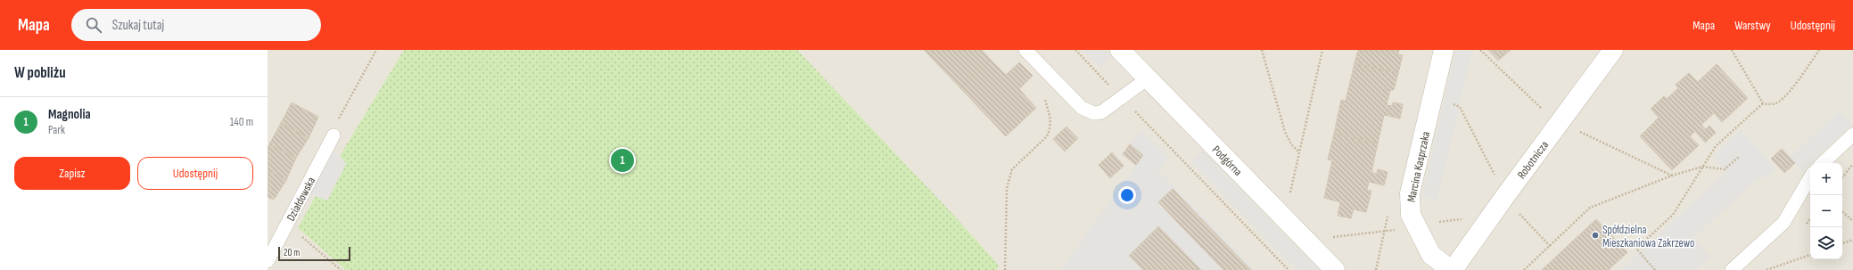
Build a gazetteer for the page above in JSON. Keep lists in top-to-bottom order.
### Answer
{
  "streets": {
    "street": ["Podgórna", "Robotnicza", "Marcina Kasprzaka"],
    "lane": ["Działdowska"]
  },
  "crossings": [
    ["Robotnicza", "Marcina Kasprzaka"]
  ],
  "places": ["Spółdzielna Mieszkaniowa Zakrzewo"],
  "scale_bar": "20 m",
  "page": {
    "header": "Mapa",
    "search": "Szukaj tutaj",
    "nav": ["Mapa", "Warstwy", "Udostępnij"],
    "heading": "W pobliżu",
    "list": [
      {
        "mark": "1",
        "name": "Magnolia",
        "note": "Park",
        "value": "140 m"
      }
    ],
    "buttons": ["Zapisz", "Udostępnij"],
    "pins": "1",
    "map_buttons": ["+", "−"],
    "scale": "20 m"
  }
}
